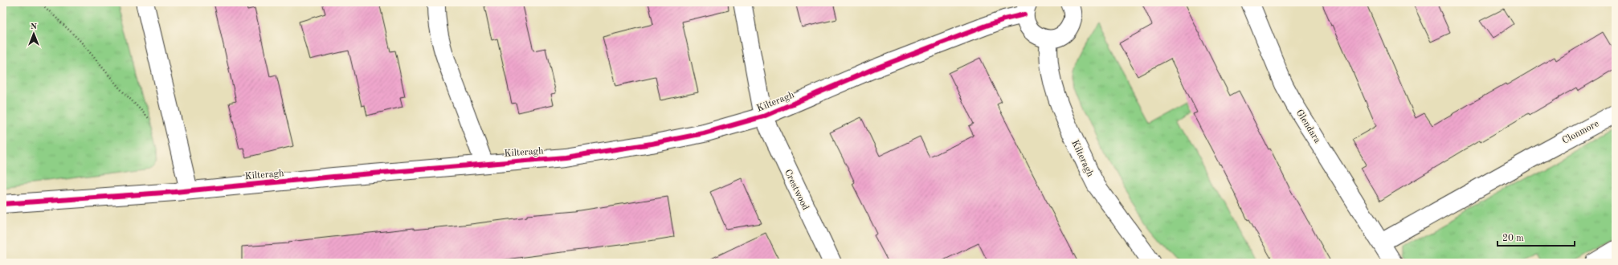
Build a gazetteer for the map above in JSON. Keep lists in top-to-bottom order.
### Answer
{
  "streets": {
    "street": [
      "Kilteragh",
      "Glendara",
      "Clonmore",
      "Crestwood"
    ]
  },
  "crossings": [
    ["Kilteragh", "Crestwood"],
    ["Glendara", "Clonmore"]
  ],
  "scale_bar": "20 m",
  "north": "top"
}
